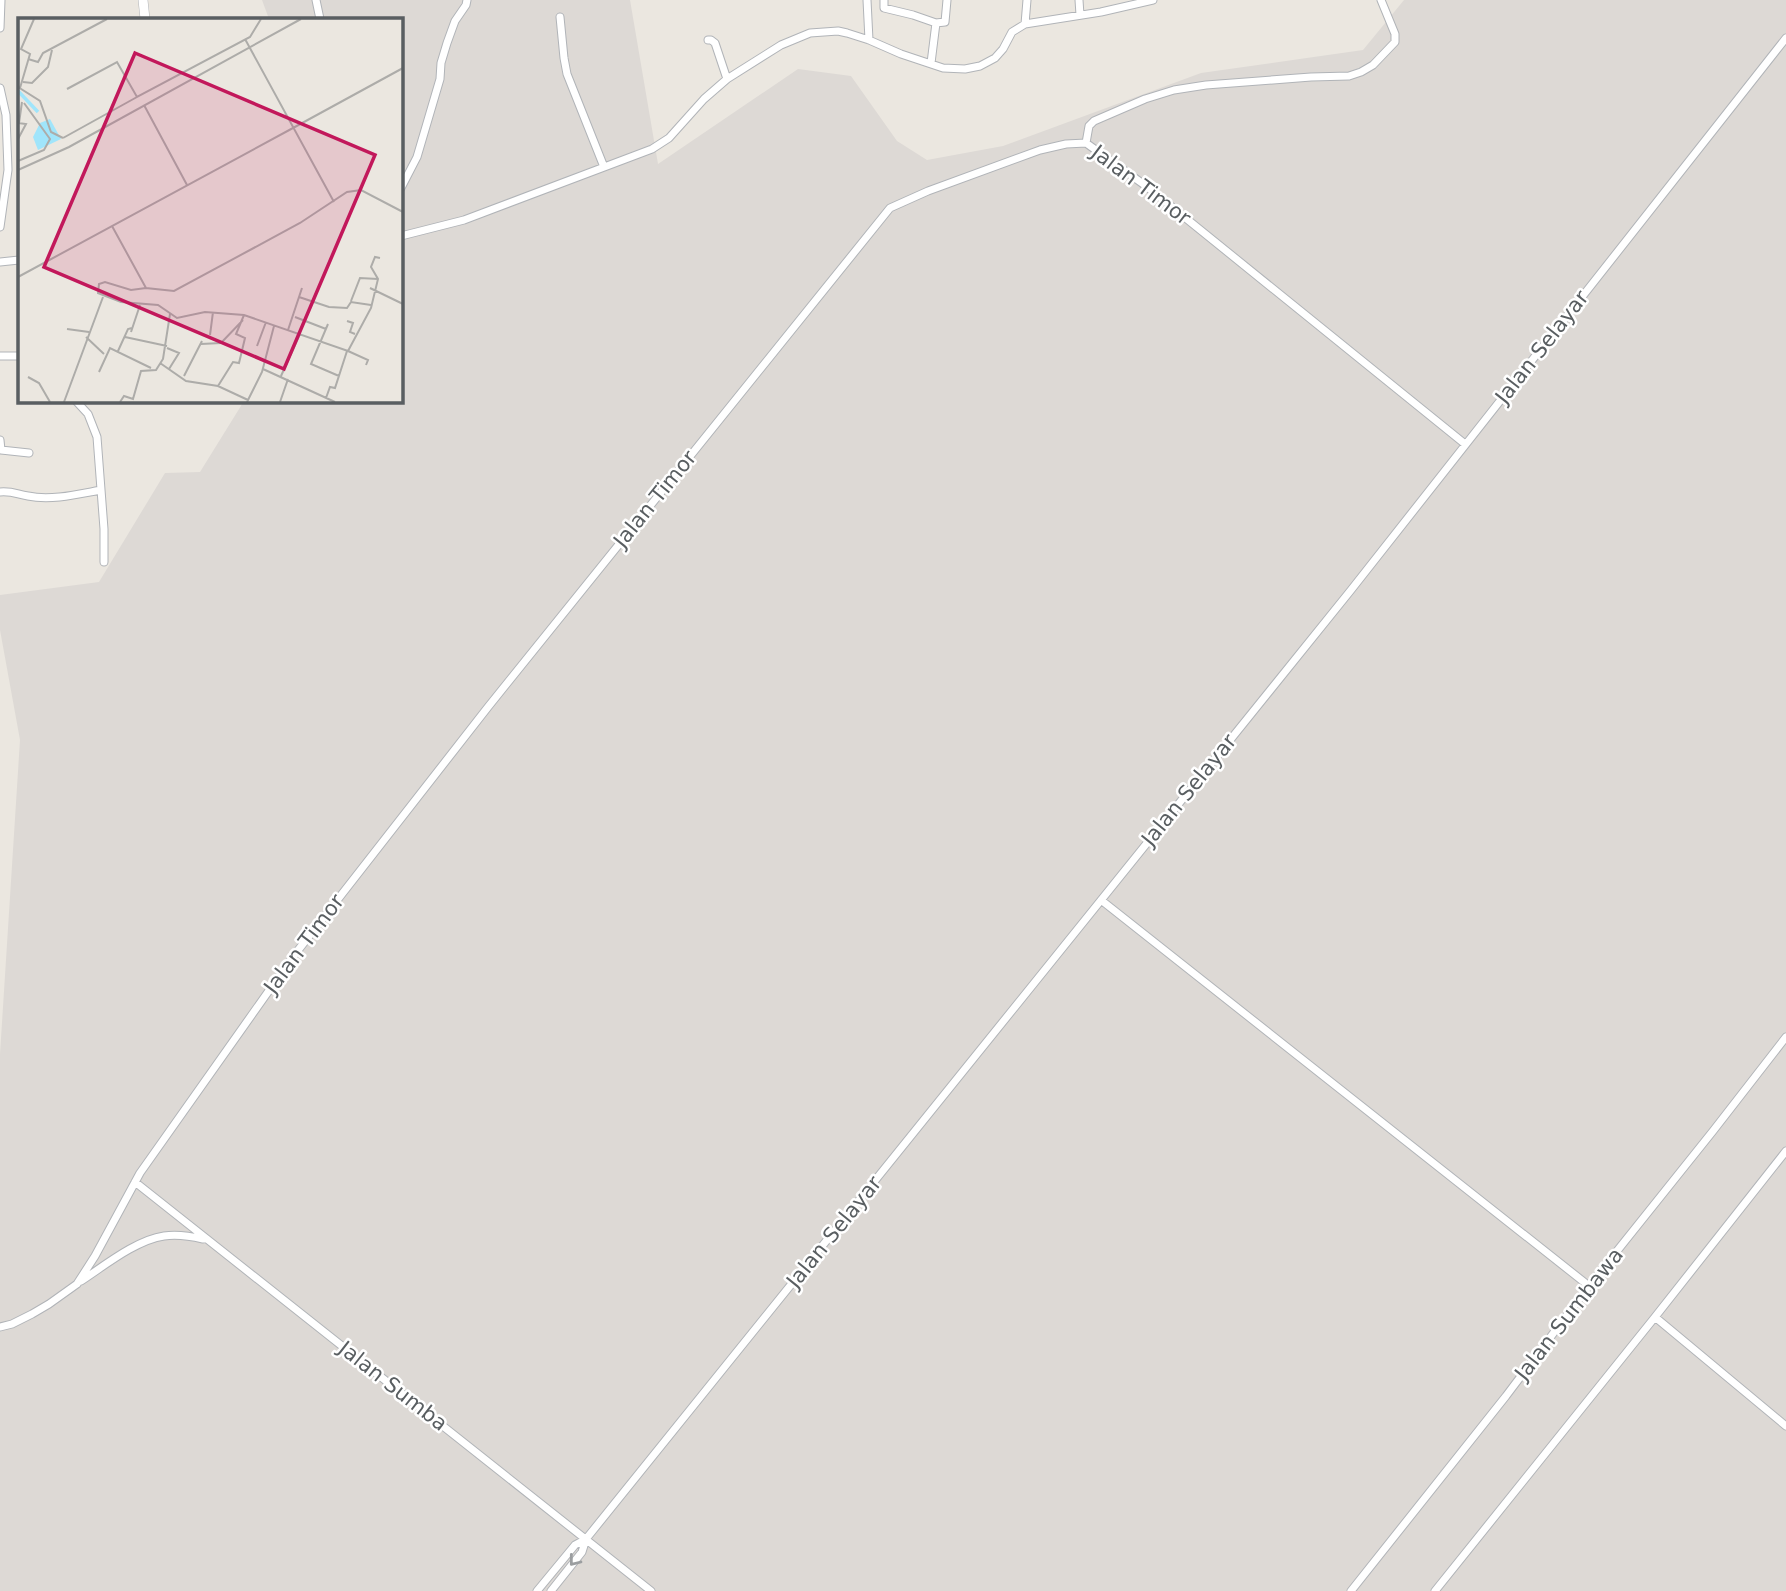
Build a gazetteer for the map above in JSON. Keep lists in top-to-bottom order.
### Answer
{
  "streets": {
    "street": [
      "Jalan Timor",
      "Jalan Selayar",
      "Jalan Sumbawa",
      "Jalan Sumba"
    ]
  },
  "crossings": [
    ["Jalan Timor", "Jalan Selayar"],
    ["Jalan Timor", "Jalan Sumba"],
    ["Jalan Selayar", "Jalan Sumba"]
  ]
}
